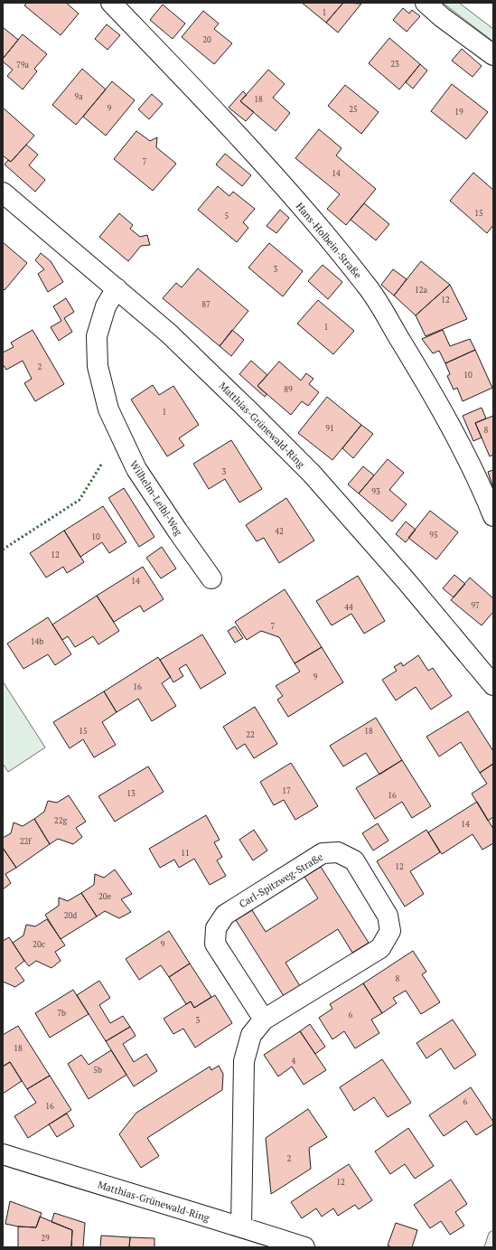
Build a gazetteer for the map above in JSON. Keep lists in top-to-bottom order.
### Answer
{
  "streets": {
    "street": [
      "Hans-Holbein-Straße",
      "Matthias-Grünewald-Ring",
      "Wilhelm-Leibl-Weg",
      "Carl-Spitzweg-Straße"
    ]
  },
  "crossings": [
    ["Matthias-Grünewald-Ring", "Wilhelm-Leibl-Weg"],
    ["Matthias-Grünewald-Ring", "Carl-Spitzweg-Straße"]
  ],
  "house_numbers": [
    "1",
    "20",
    "23",
    "79a",
    "9a",
    "18",
    "9",
    "25",
    "19",
    "7",
    "14",
    "15",
    "5",
    "3",
    "12a",
    "12",
    "87",
    "1",
    "2",
    "10",
    "89",
    "1",
    "91",
    "8",
    "3",
    "93",
    "42",
    "95",
    "10",
    "12",
    "14",
    "97",
    "44",
    "7",
    "14b",
    "9",
    "16",
    "15",
    "18",
    "22",
    "17",
    "13",
    "16",
    "22g",
    "14",
    "22f",
    "11",
    "12",
    "20e",
    "20d",
    "20c",
    "9",
    "8",
    "7b",
    "6",
    "3",
    "18",
    "4",
    "5b",
    "6",
    "16",
    "2",
    "12",
    "29"
  ]
}
